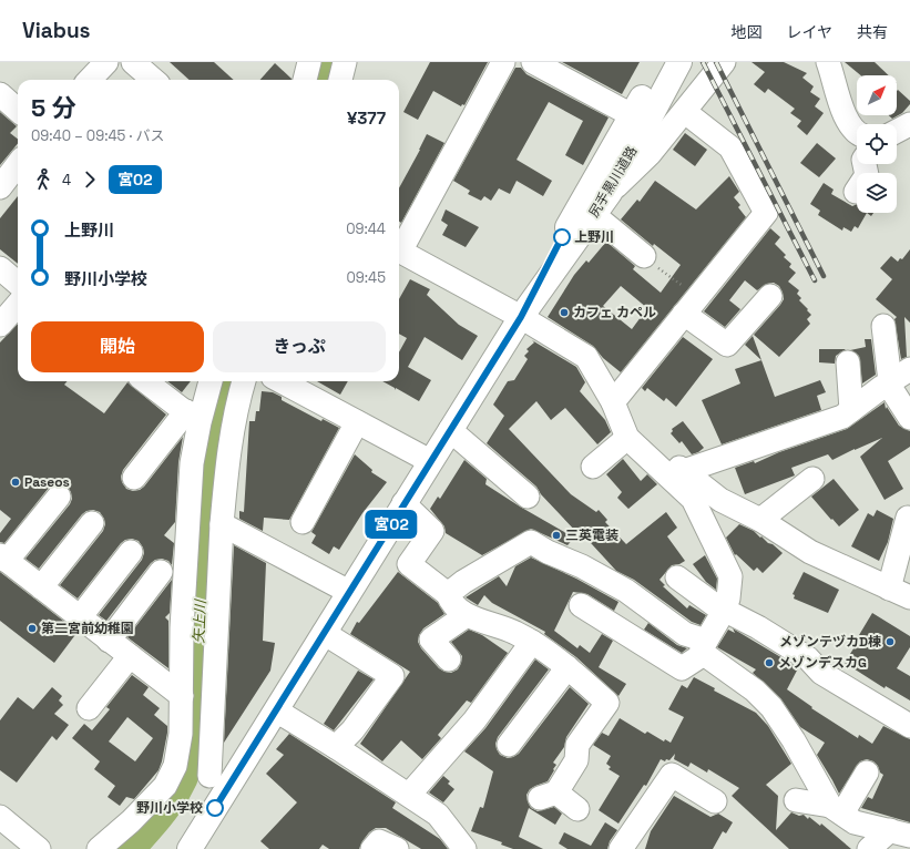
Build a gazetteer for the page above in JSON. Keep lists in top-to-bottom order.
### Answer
{
  "streets": {
    "main road": ["尻手黒川道路"]
  },
  "water": ["矢上川"],
  "places": [
    "上野川",
    "カフェ カペル",
    "Paseos",
    "三英電装",
    "第二宮前幼稚園",
    "メゾンテヅカD棟",
    "メゾンデスカG",
    "野川小学校"
  ],
  "lines": ["bus line 宮02"],
  "north": "top right",
  "page": {
    "header": "Viabus",
    "nav": ["地図", "レイヤ", "共有"],
    "on_map": "宮02",
    "heading": ["5 分", "09:40 – 09:45 · バス", "¥377"],
    "legs": ["4", "宮02"],
    "list": [
      {
        "name": "上野川",
        "value": "09:44"
      },
      {
        "name": "野川小学校",
        "value": "09:45"
      }
    ],
    "buttons": ["開始", "きっぷ"]
  }
}
